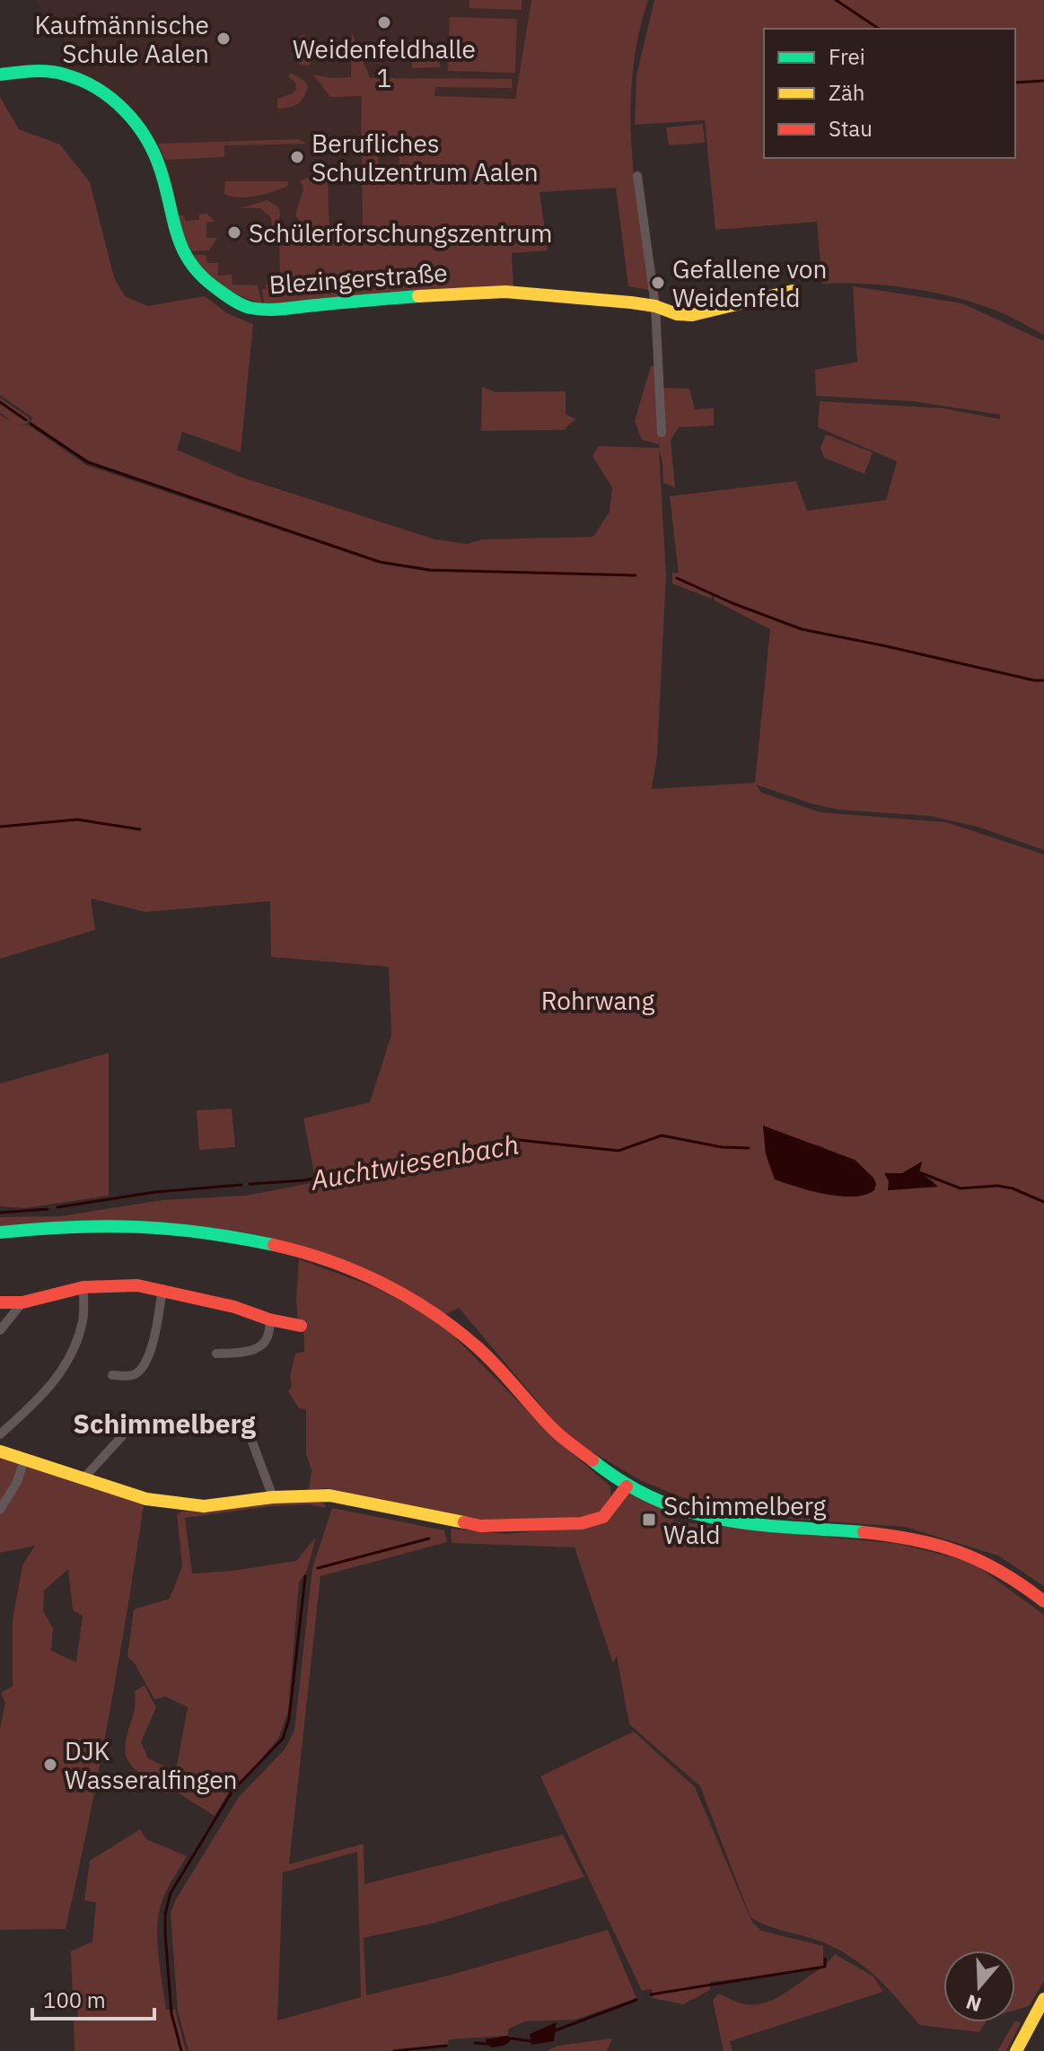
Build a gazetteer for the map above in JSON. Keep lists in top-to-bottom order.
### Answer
{
  "streets": {
    "street": ["Blezingerstraße"]
  },
  "districts": ["Schimmelberg"],
  "water": ["Auchtwiesenbach"],
  "parks": ["Rohrwang"],
  "places": {
    "other": [
      "Weidenfeldhalle 1",
      "Kaufmännische Schule Aalen",
      "Berufliches Schulzentrum Aalen",
      "Schülerforschungszentrum",
      "Gefallene von Weidenfeld",
      "DJK Wasseralfingen"
    ],
    "transit": ["Schimmelberg Wald"]
  },
  "legend": ["Frei", "Zäh", "Stau"],
  "scale_bar": "100 m",
  "north": "bottom"
}
